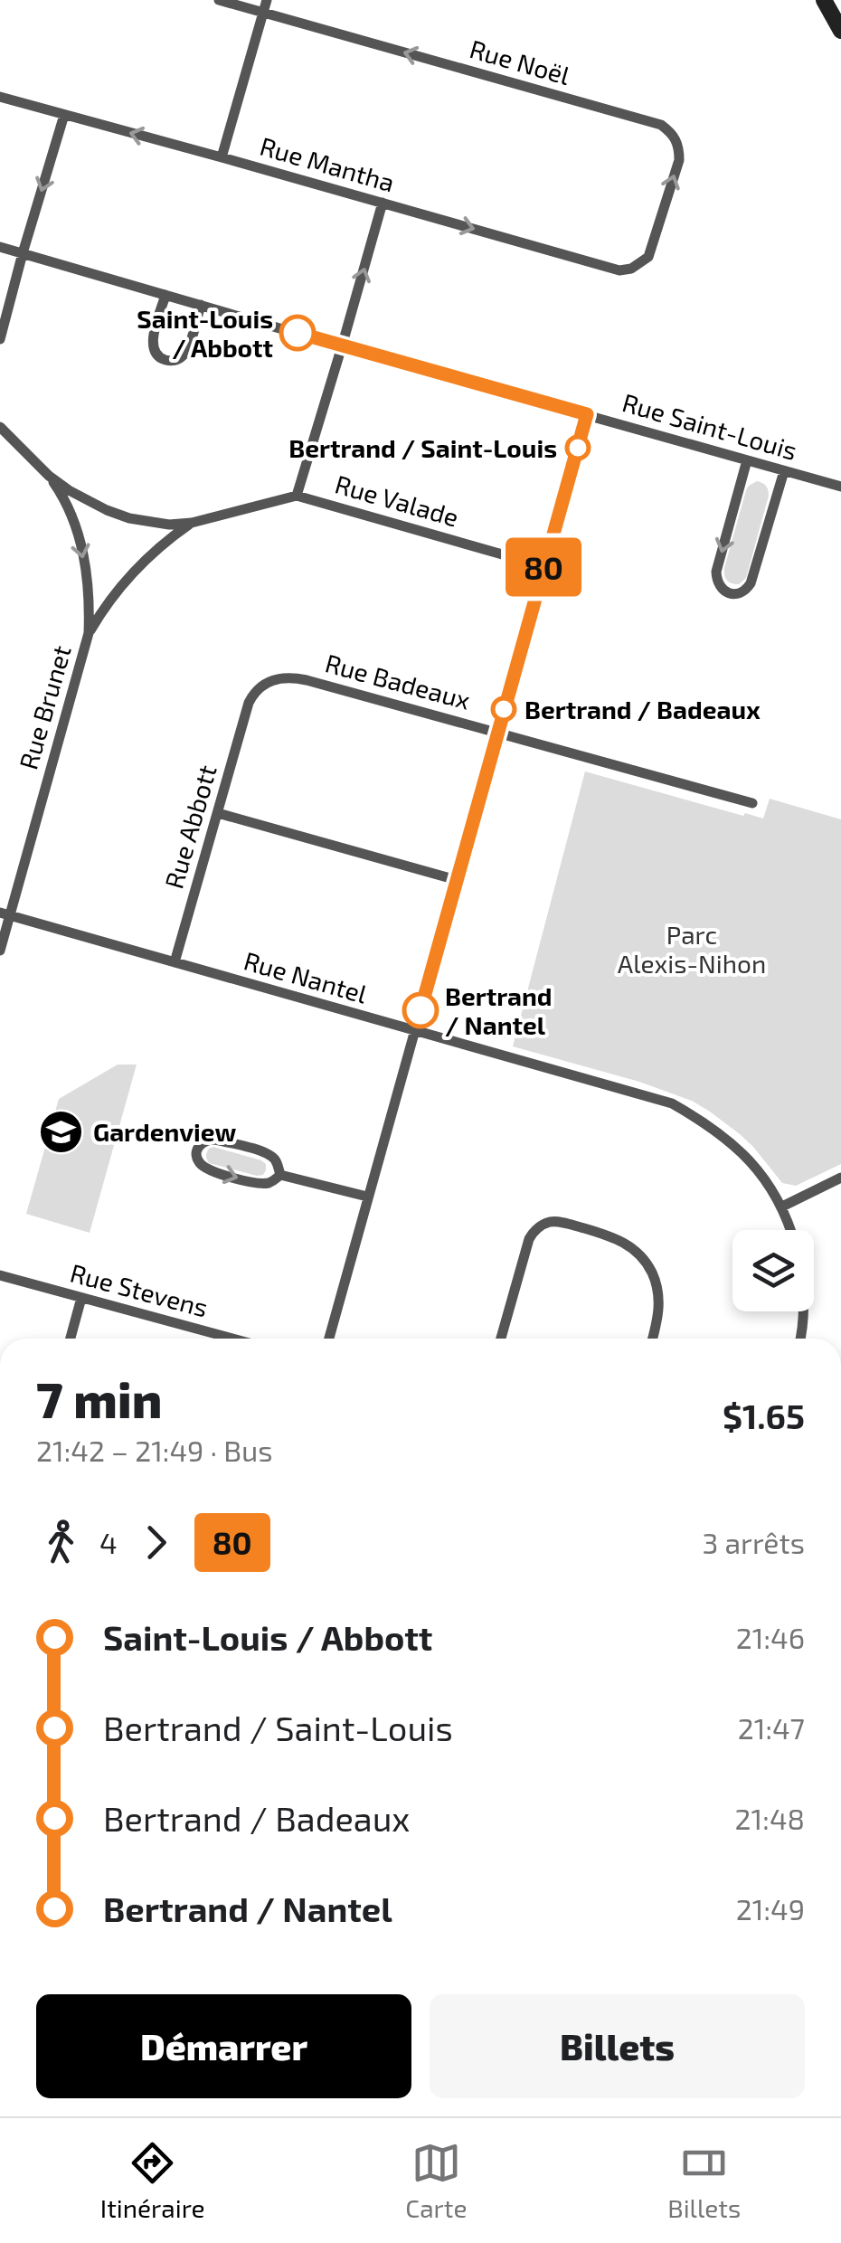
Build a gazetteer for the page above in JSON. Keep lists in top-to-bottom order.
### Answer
{
  "streets": {
    "street": [
      "Rue Noël",
      "Rue Mantha",
      "Rue Saint-Louis",
      "Rue Valade",
      "Rue Badeaux",
      "Rue Brunet",
      "Rue Abbott",
      "Rue Nantel",
      "Rue Stevens"
    ]
  },
  "crossings": [
    ["Rue Noël", "Rue Mantha"],
    ["Rue Valade", "Rue Brunet"],
    ["Rue Badeaux", "Rue Abbott"],
    ["Rue Brunet", "Rue Nantel"],
    ["Rue Abbott", "Rue Nantel"]
  ],
  "parks": ["Parc Alexis-Nihon"],
  "places": {
    "other": [
      "Saint-Louis / Abbott",
      "Bertrand / Saint-Louis",
      "Bertrand / Badeaux",
      "Bertrand / Nantel"
    ],
    "school or university": ["Gardenview"]
  },
  "lines": ["bus line 80"],
  "page": {
    "on_map": "80",
    "heading": ["7 min", "21:42 – 21:49 · Bus", "$1.65"],
    "legs": ["4", "80", "3 arrêts"],
    "list": [
      {
        "name": "Saint-Louis / Abbott",
        "value": "21:46"
      },
      {
        "name": "Bertrand / Saint-Louis",
        "value": "21:47"
      },
      {
        "name": "Bertrand / Badeaux",
        "value": "21:48"
      },
      {
        "name": "Bertrand / Nantel",
        "value": "21:49"
      }
    ],
    "buttons": ["Démarrer", "Billets"],
    "tabs": ["Itinéraire", "Carte", "Billets"]
  }
}
